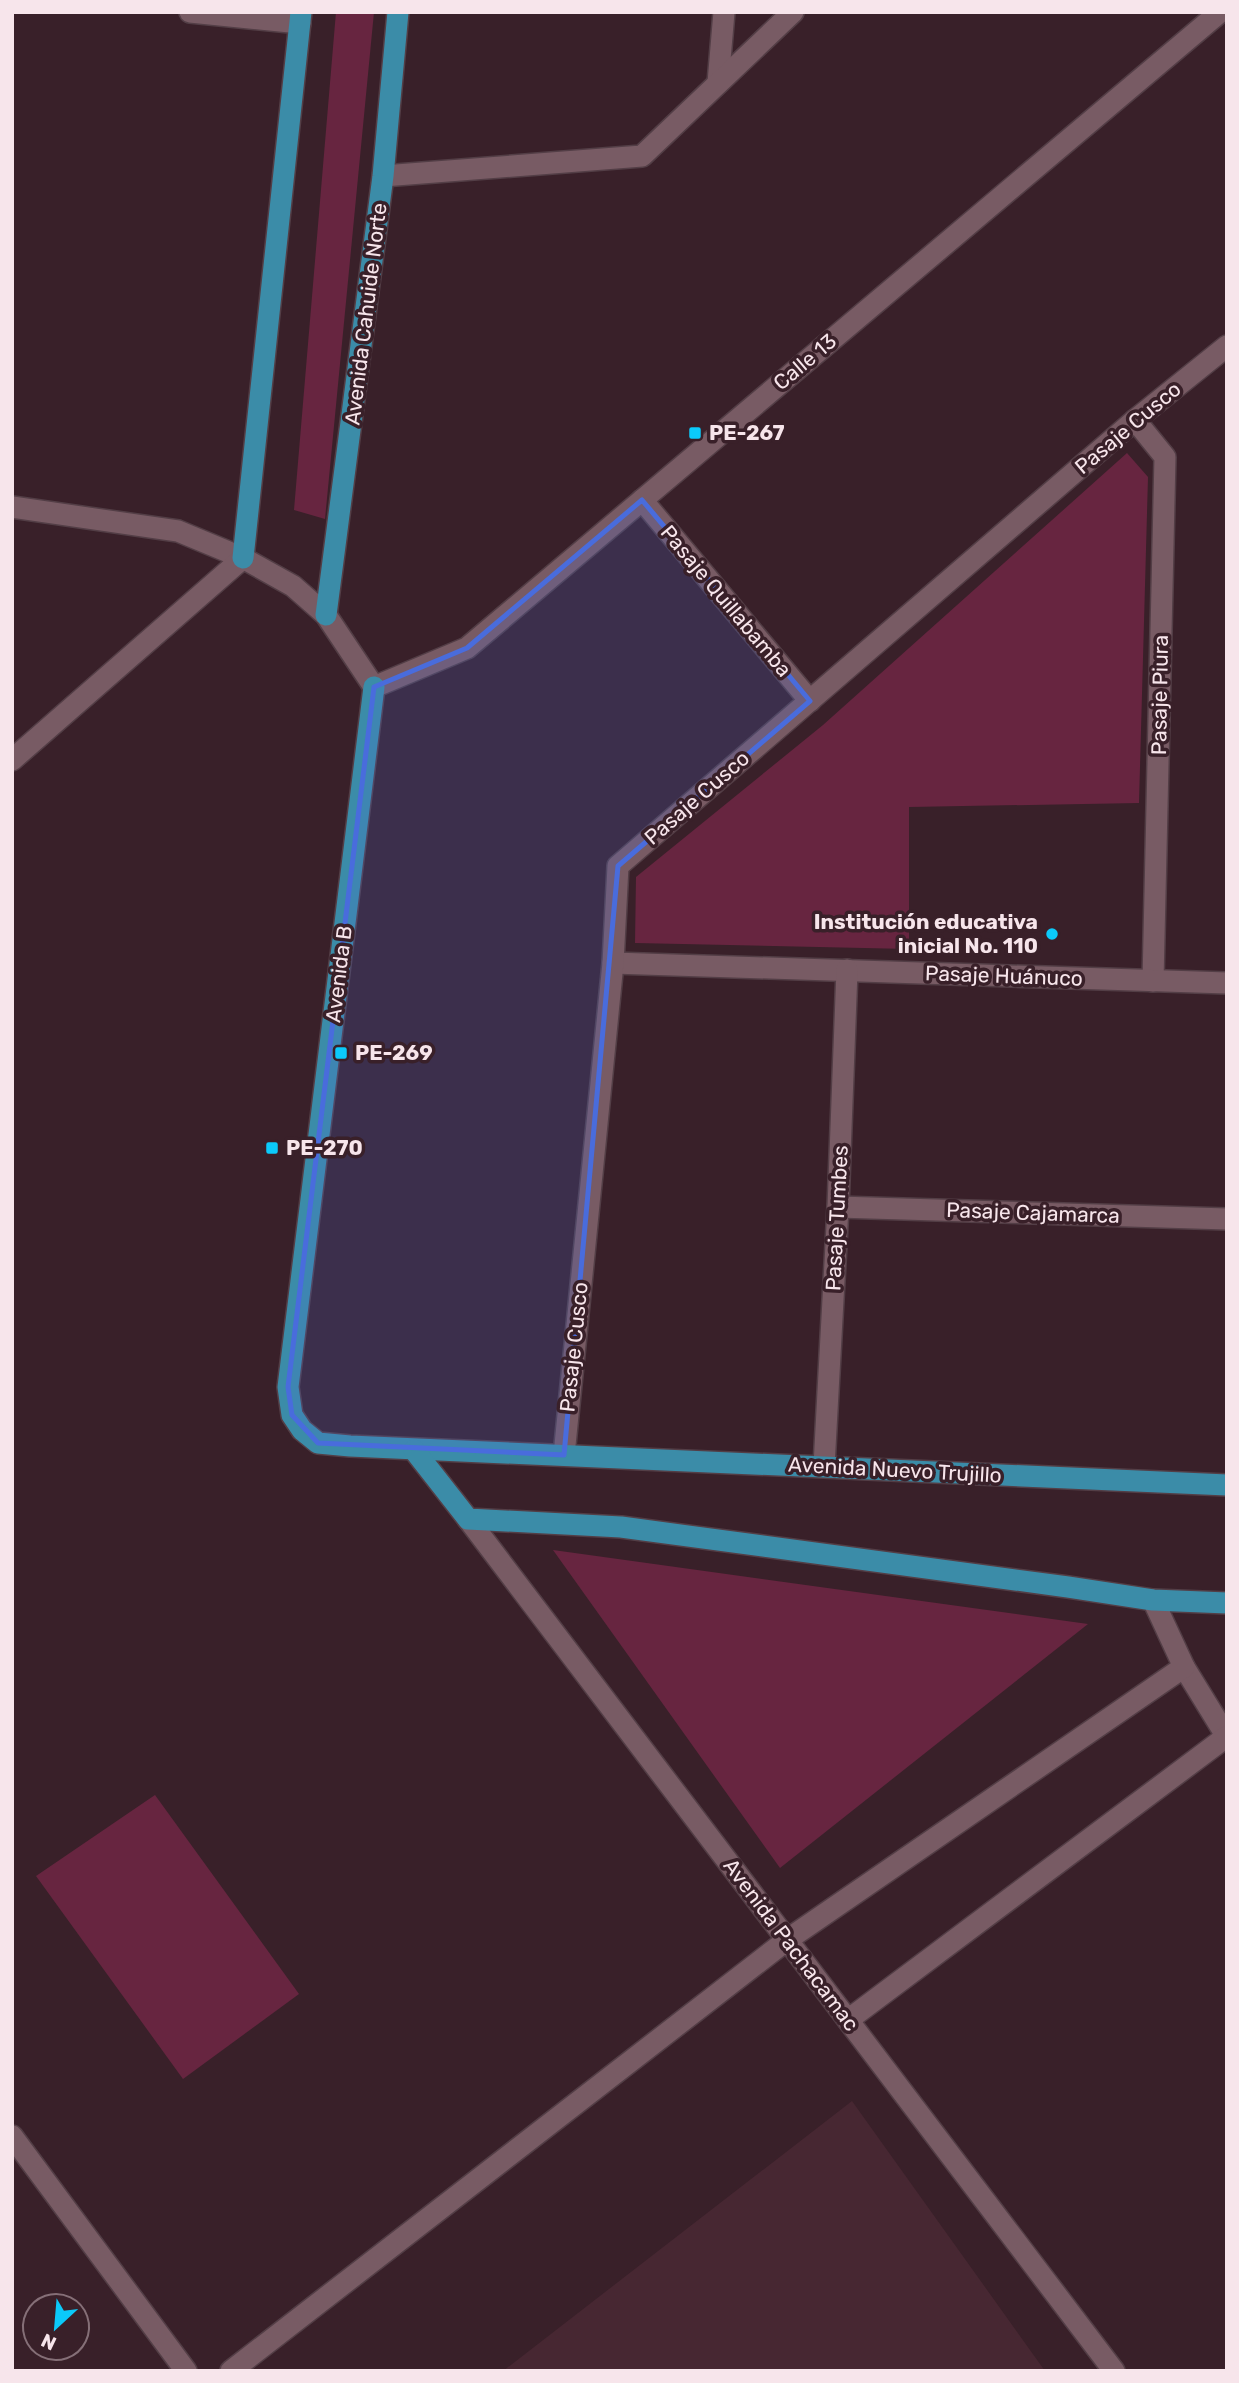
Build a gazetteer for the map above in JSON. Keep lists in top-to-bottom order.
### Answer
{
  "streets": {
    "main road": ["Avenida Cahuide Norte", "Avenida B", "Avenida Nuevo Trujillo"],
    "street": [
      "Calle 13",
      "Pasaje Cusco",
      "Pasaje Quillabamba",
      "Pasaje Piura",
      "Pasaje Huánuco",
      "Pasaje Cajamarca",
      "Pasaje Tumbes",
      "Avenida Pachacamac"
    ]
  },
  "crossings": [
    ["Calle 13", "Pasaje Quillabamba"],
    ["Calle 13", "Avenida B"],
    ["Pasaje Cusco", "Pasaje Quillabamba"],
    ["Pasaje Cusco", "Pasaje Piura"],
    ["Pasaje Cusco", "Avenida B"],
    ["Pasaje Cusco", "Pasaje Huánuco"],
    ["Pasaje Cusco", "Avenida Nuevo Trujillo"],
    ["Pasaje Piura", "Pasaje Huánuco"],
    ["Avenida B", "Avenida Nuevo Trujillo"],
    ["Pasaje Huánuco", "Pasaje Tumbes"],
    ["Pasaje Cajamarca", "Pasaje Tumbes"],
    ["Pasaje Tumbes", "Avenida Nuevo Trujillo"]
  ],
  "places": {
    "transit": ["PE-267", "PE-269", "PE-270"],
    "other": ["Institución educativa inicial No. 110"]
  },
  "north": "bottom left"
}
